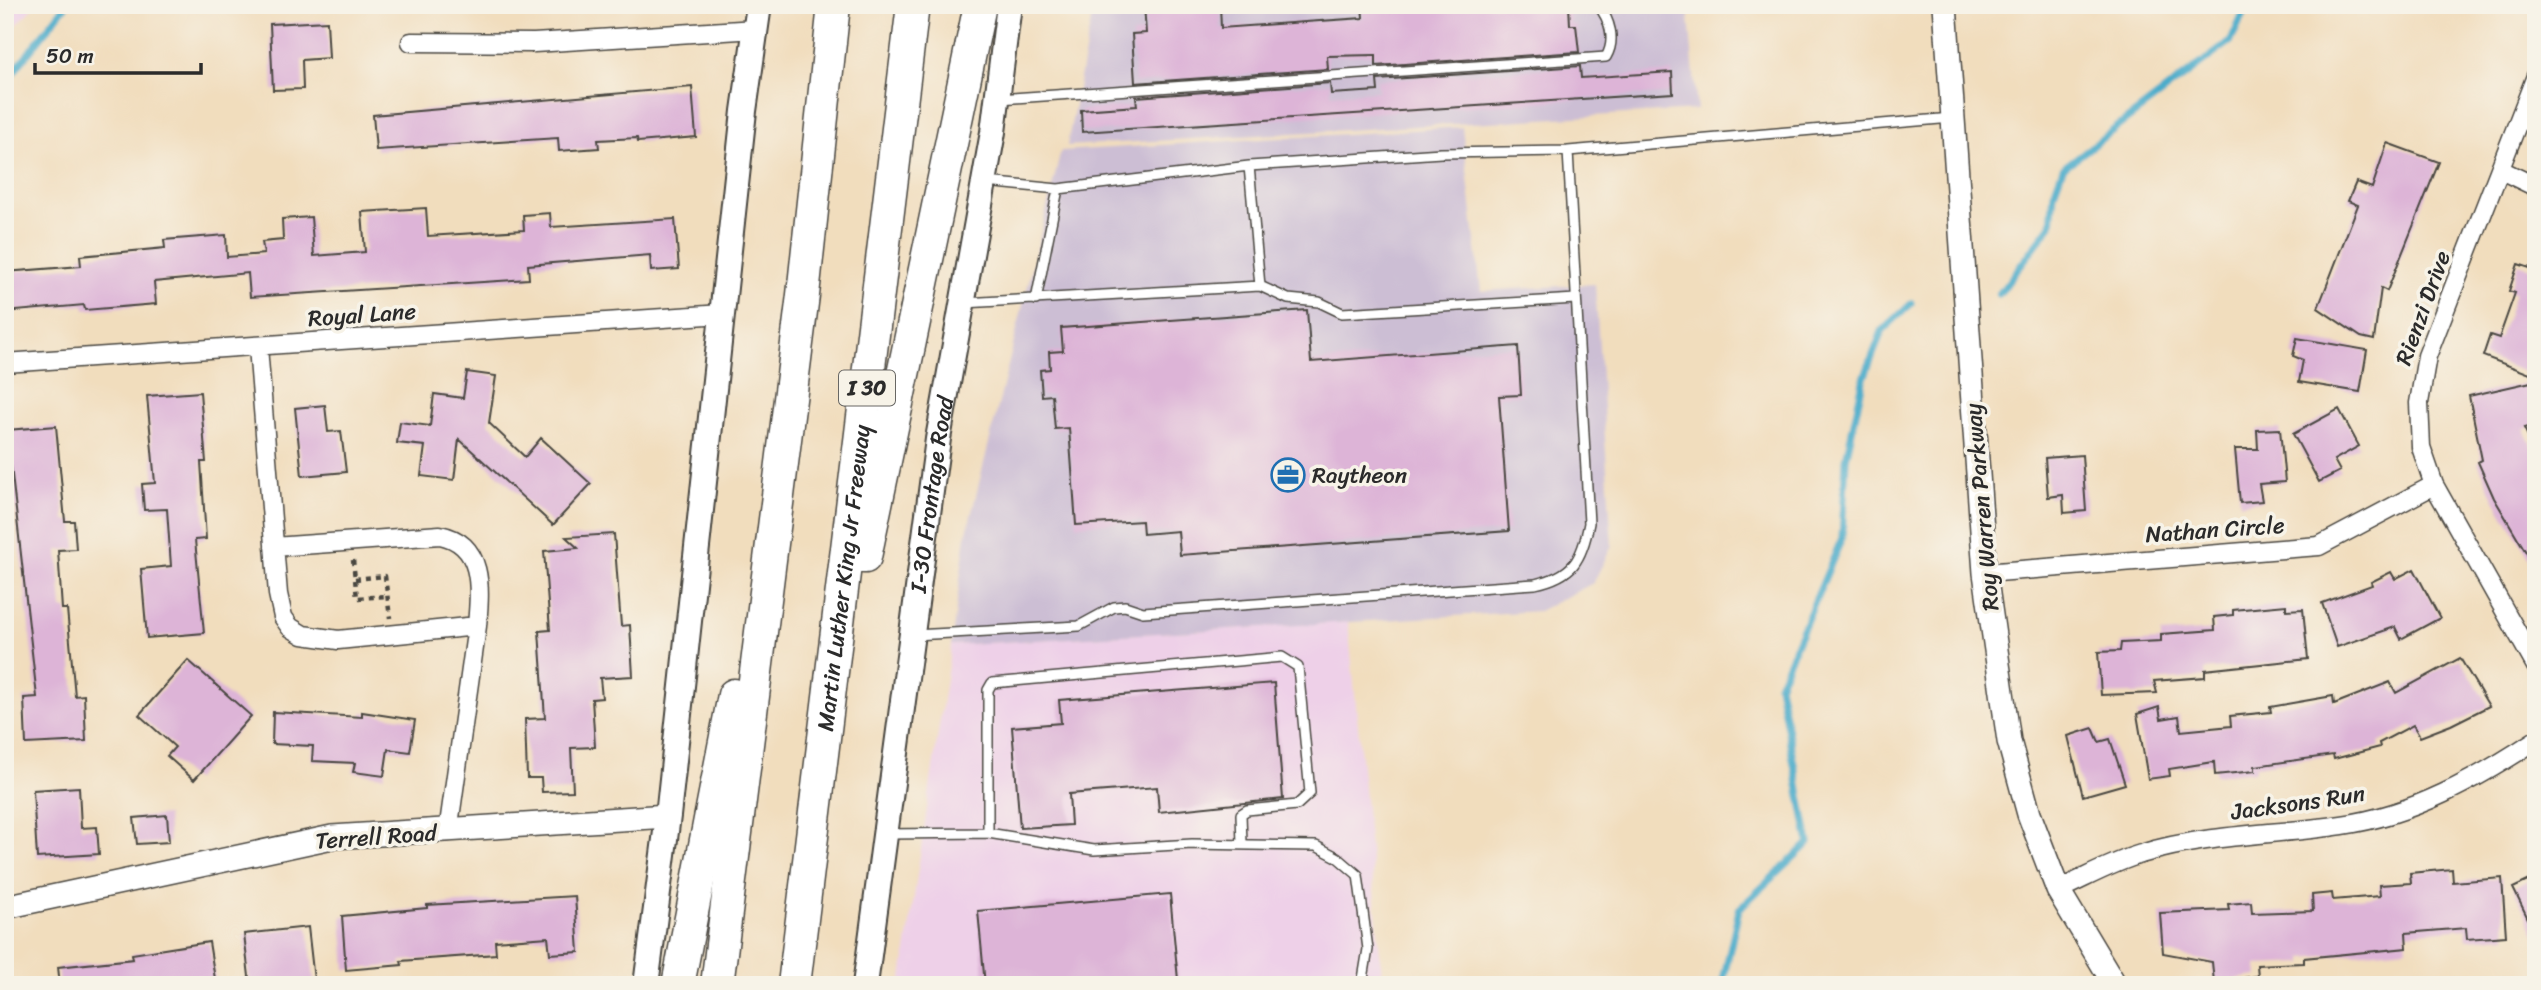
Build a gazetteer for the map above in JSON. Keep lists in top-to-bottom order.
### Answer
{
  "streets": {
    "highway": ["I 30", "Martin Luther King Jr Freeway"],
    "main road": ["I-30 Frontage Road"],
    "street": [
      "Rienzi Drive",
      "Royal Lane",
      "Roy Warren Parkway",
      "Nathan Circle",
      "Jacksons Run",
      "Terrell Road"
    ]
  },
  "crossings": [
    ["Rienzi Drive", "Nathan Circle"],
    ["Roy Warren Parkway", "Nathan Circle"],
    ["Roy Warren Parkway", "Jacksons Run"]
  ],
  "places": {
    "office": ["Raytheon"]
  },
  "scale_bar": "50 m"
}
